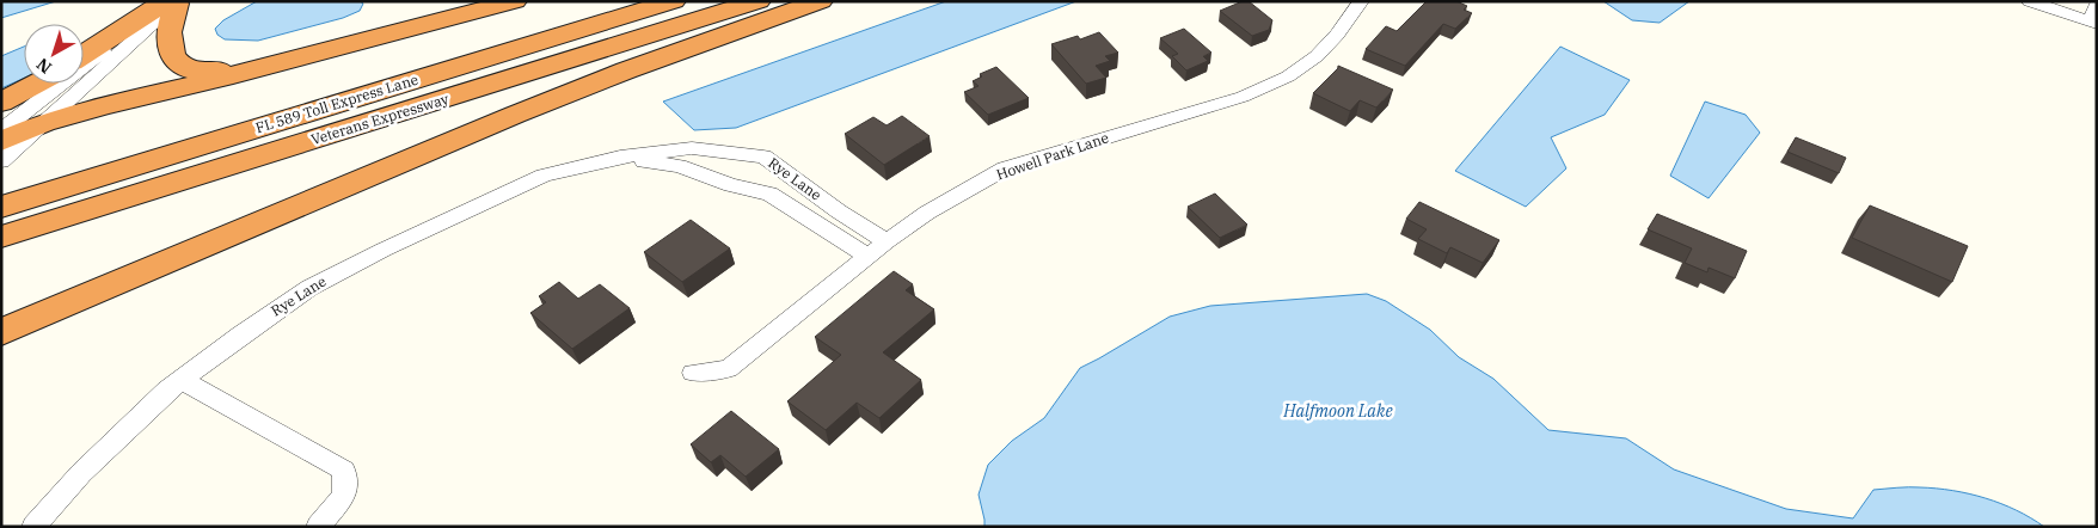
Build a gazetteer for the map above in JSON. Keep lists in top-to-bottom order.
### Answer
{
  "streets": {
    "highway": ["FL 589 Toll Express Lane", "Veterans Expressway"],
    "street": ["Howell Park Lane", "Rye Lane"]
  },
  "crossings": [
    ["Howell Park Lane", "Rye Lane"]
  ],
  "water": ["Halfmoon Lake"],
  "north": "bottom left"
}
